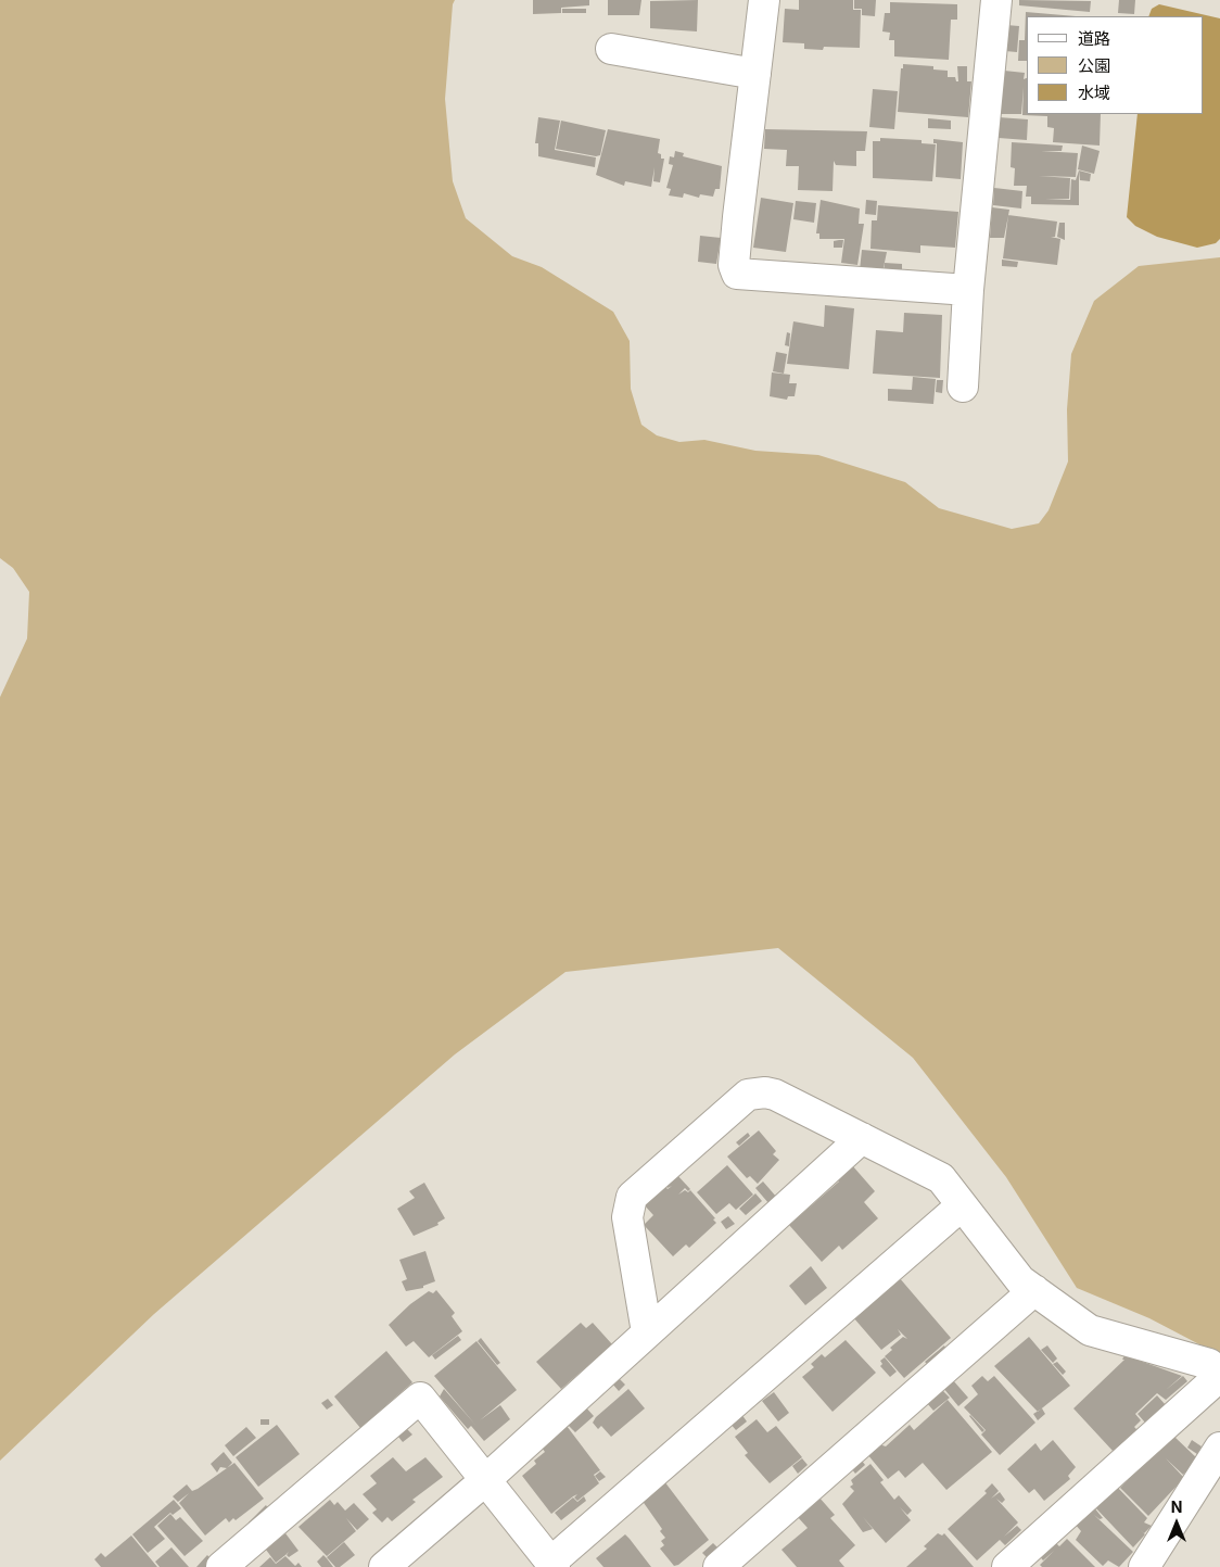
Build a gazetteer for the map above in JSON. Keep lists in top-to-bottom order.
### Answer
{
  "legend": ["道路", "公園", "水域"],
  "north": "top"
}
